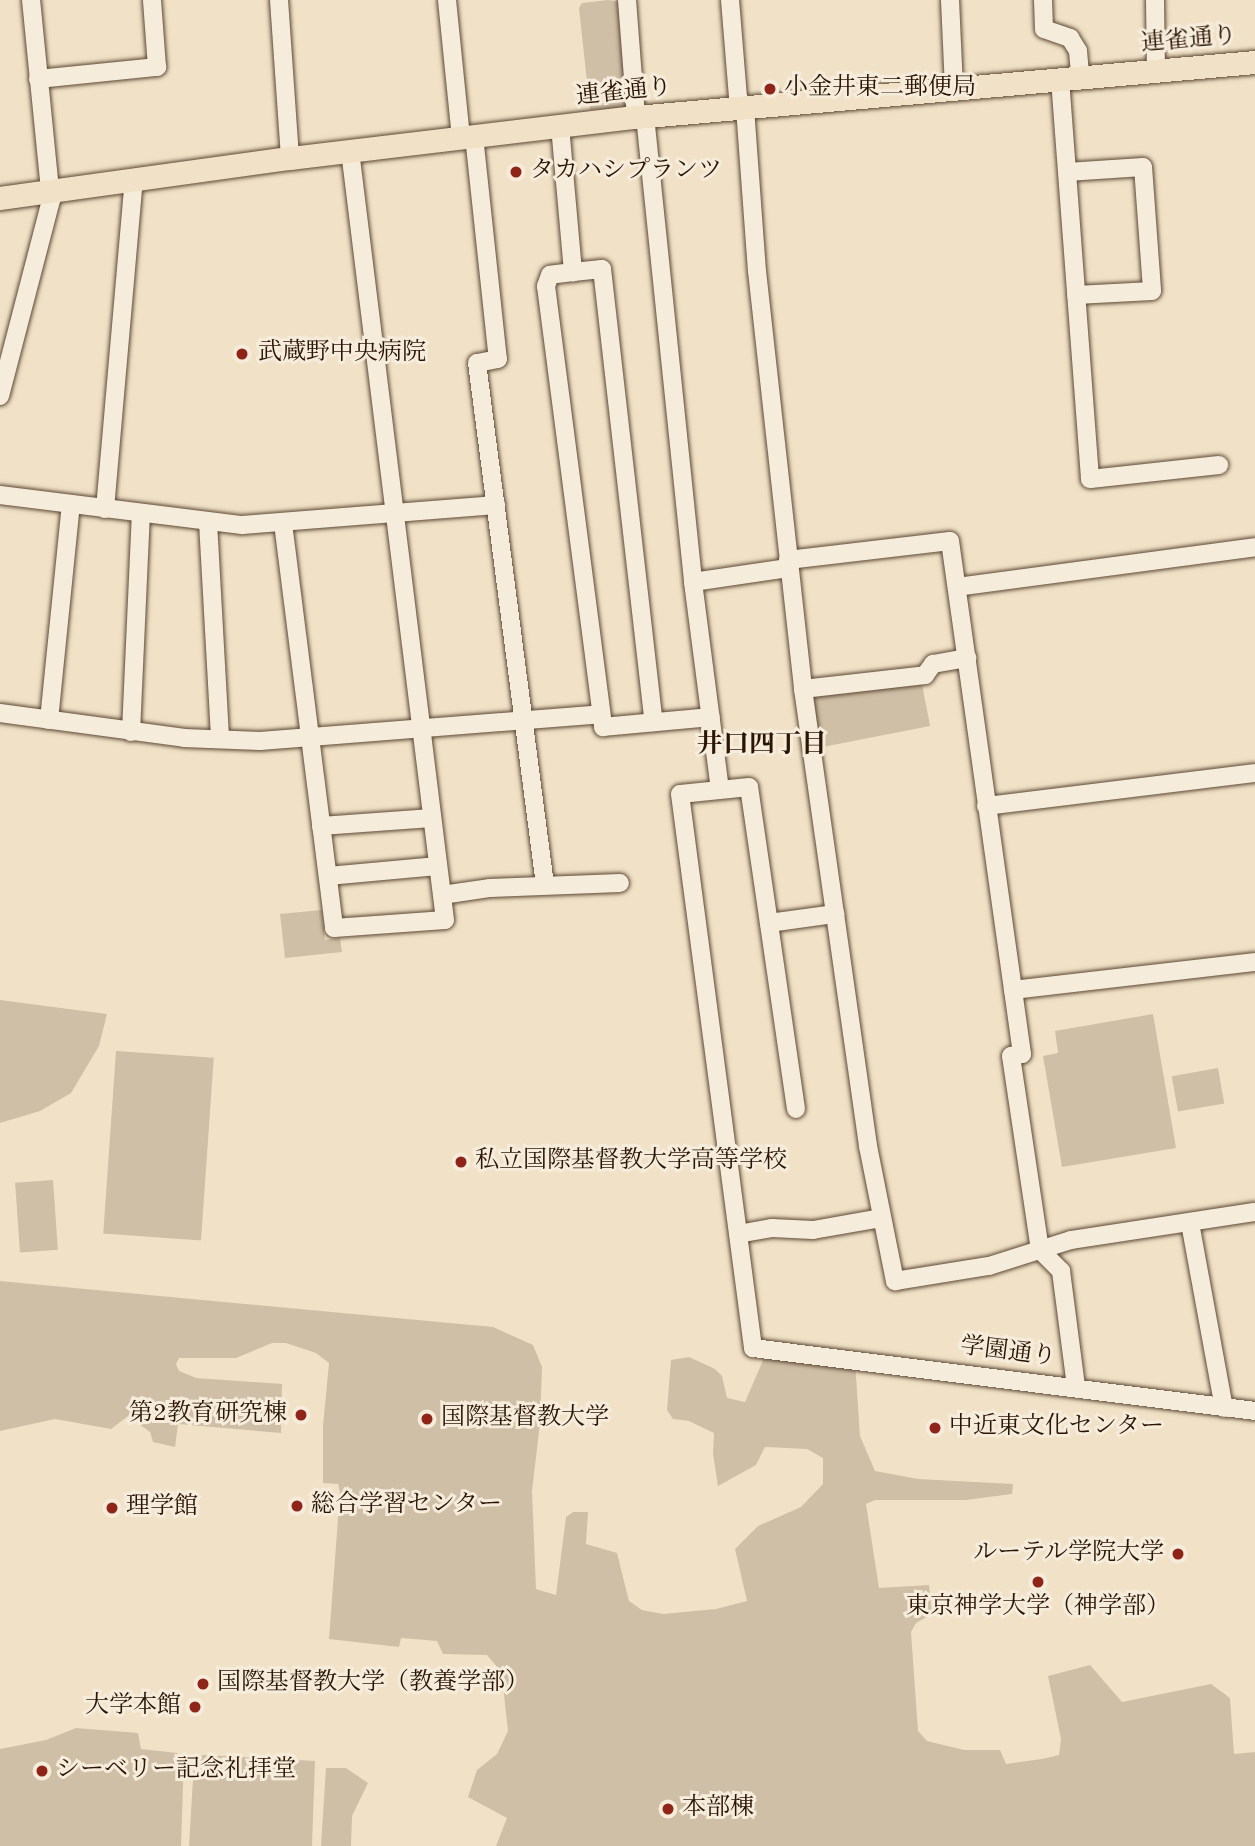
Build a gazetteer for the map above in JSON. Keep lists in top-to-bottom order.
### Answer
{
  "streets": {
    "main road": ["連雀通り"],
    "street": ["学園通り"]
  },
  "districts": ["井口四丁目"],
  "places": [
    "小金井東二郵便局",
    "タカハシプランツ",
    "武蔵野中央病院",
    "私立国際基督教大学高等学校",
    "第2教育研究棟",
    "国際基督教大学",
    "中近東文化センター",
    "総合学習センター",
    "理学館",
    "ルーテル学院大学",
    "東京神学大学（神学部）",
    "国際基督教大学（教養学部）",
    "大学本館",
    "シーベリー記念礼拝堂",
    "本部棟"
  ]
}
